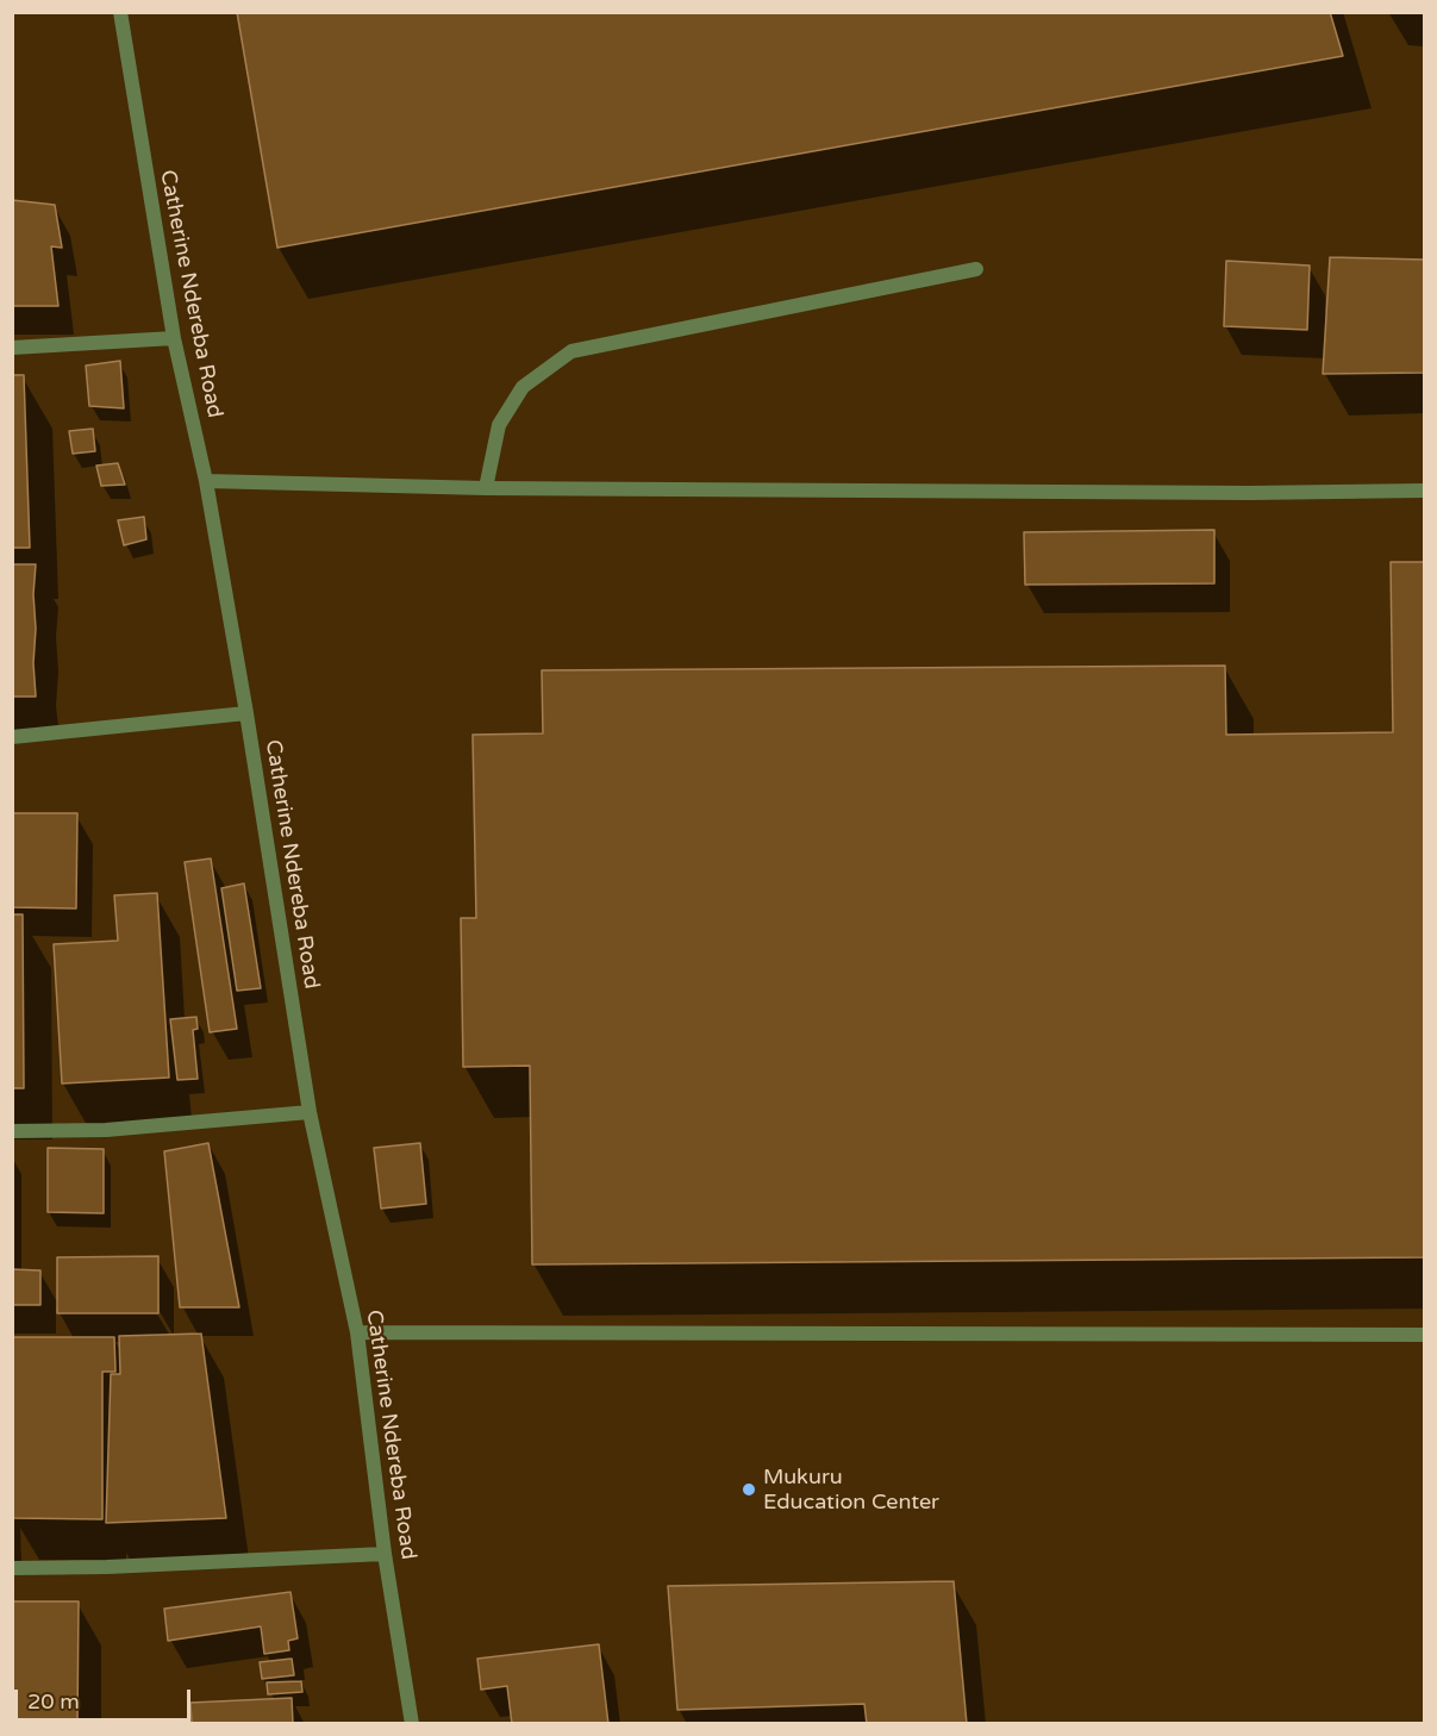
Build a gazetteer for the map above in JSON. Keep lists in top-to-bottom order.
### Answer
{
  "streets": {
    "street": ["Catherine Ndereba Road"]
  },
  "places": ["Mukuru Education Center"],
  "scale_bar": "20 m"
}
